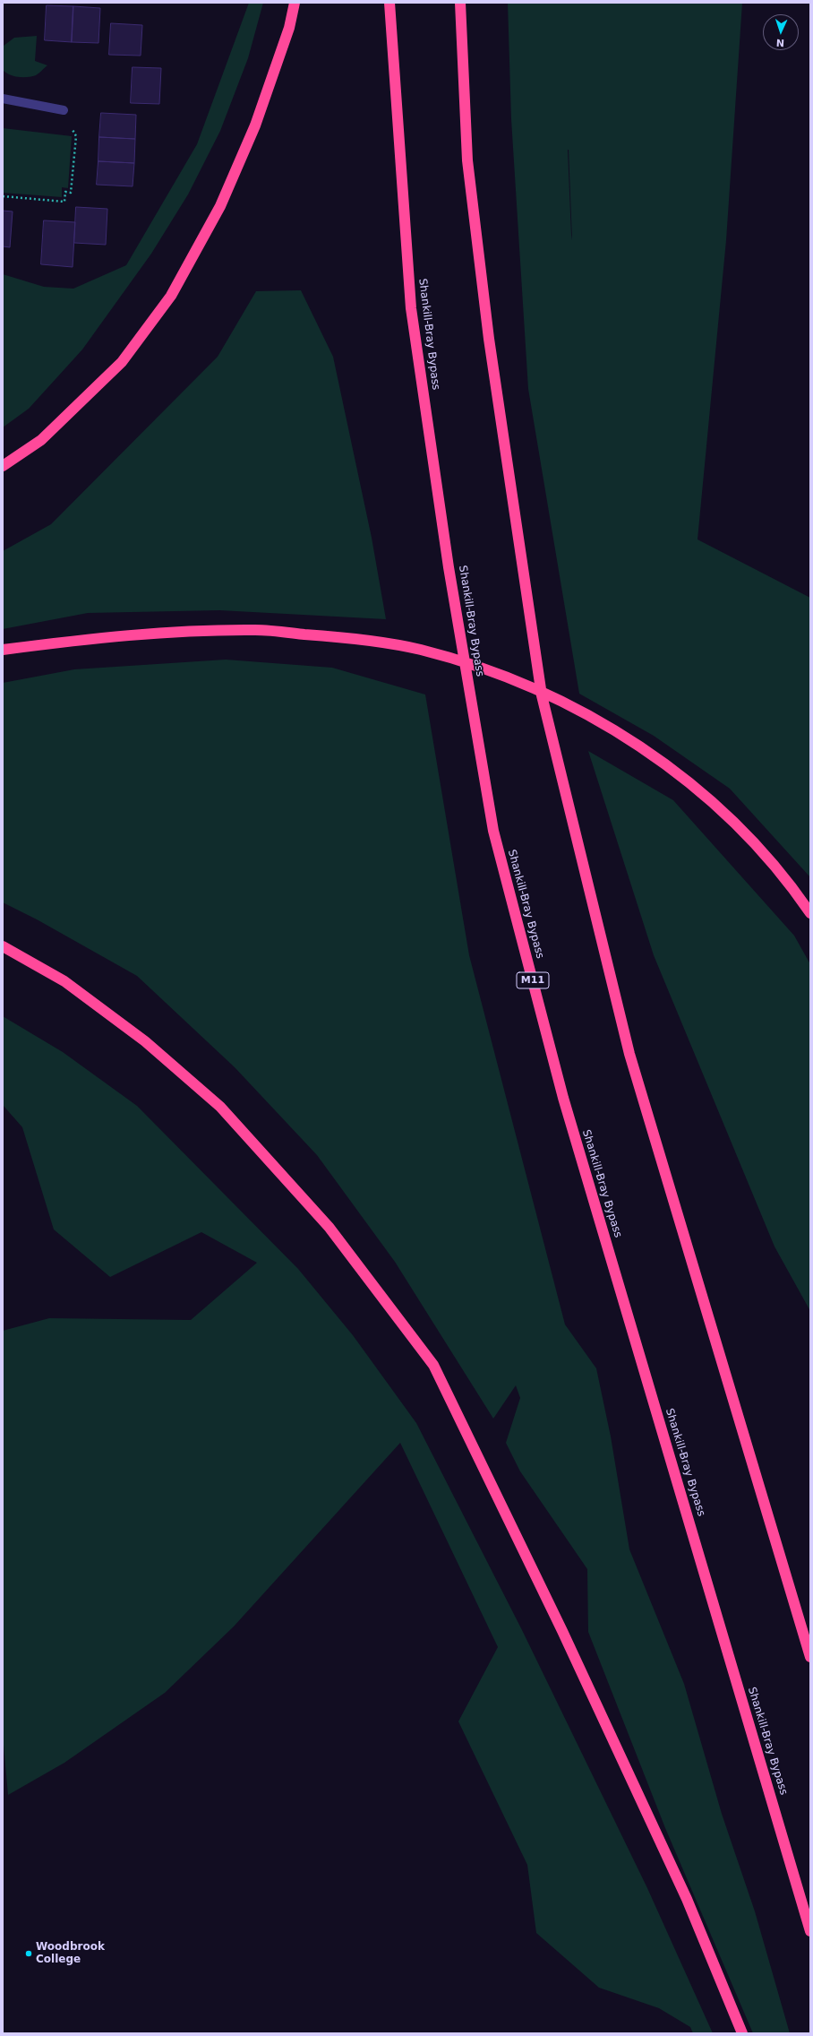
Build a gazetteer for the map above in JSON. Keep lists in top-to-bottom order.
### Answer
{
  "streets": {
    "highway": ["Shankill-Bray Bypass", "M11"]
  },
  "places": ["Woodbrook College"],
  "north": "bottom"
}
